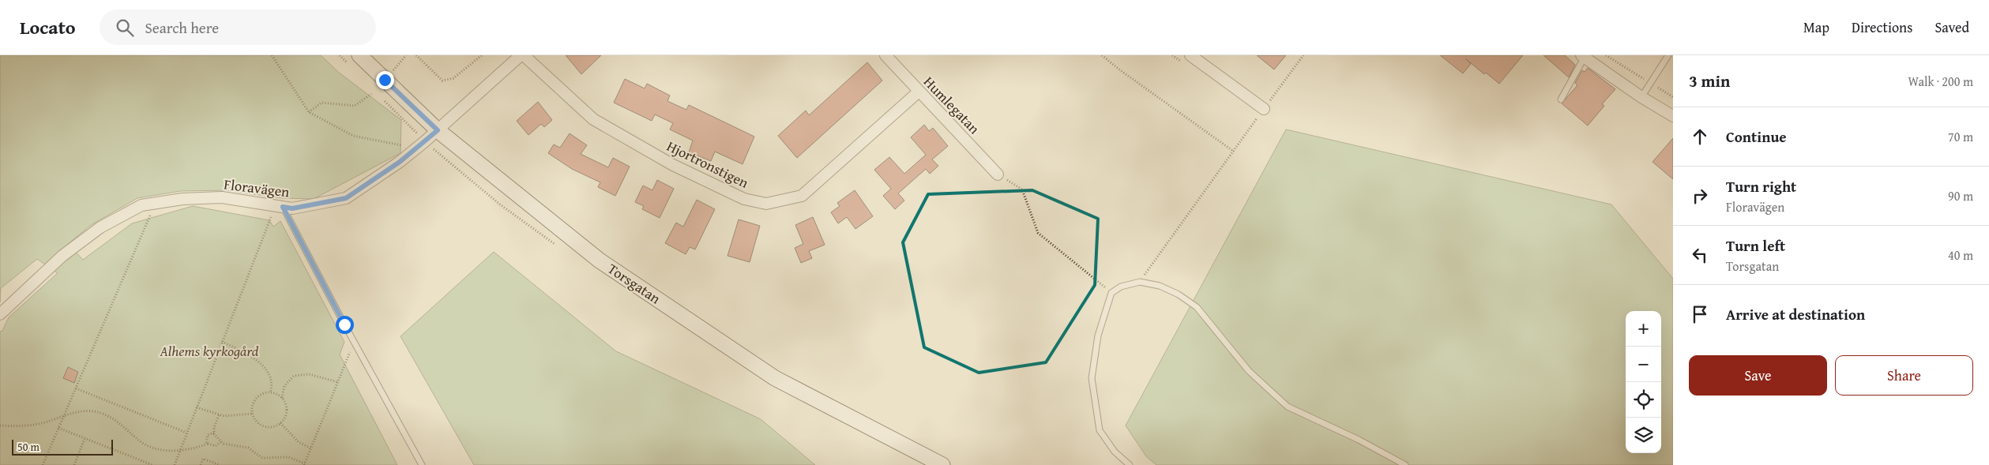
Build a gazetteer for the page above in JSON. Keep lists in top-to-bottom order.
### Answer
{
  "streets": {
    "main road": ["Torsgatan"],
    "street": ["Humlegatan", "Hjortronstigen", "Floravägen"]
  },
  "crossings": [
    ["Humlegatan", "Hjortronstigen"],
    ["Floravägen", "Torsgatan"]
  ],
  "parks": ["Alhems kyrkogård"],
  "scale_bar": "50 m",
  "page": {
    "header": "Locato",
    "search": "Search here",
    "nav": ["Map", "Directions", "Saved"],
    "heading": ["3 min", "Walk · 200 m"],
    "list": [
      ["Continue", "70 m"],
      ["Turn right", "Floravägen", "90 m"],
      ["Turn left", "Torsgatan", "40 m"],
      "Arrive at destination"
    ],
    "map_buttons": ["+", "−"],
    "buttons": ["Save", "Share"],
    "scale": "50 m"
  }
}
